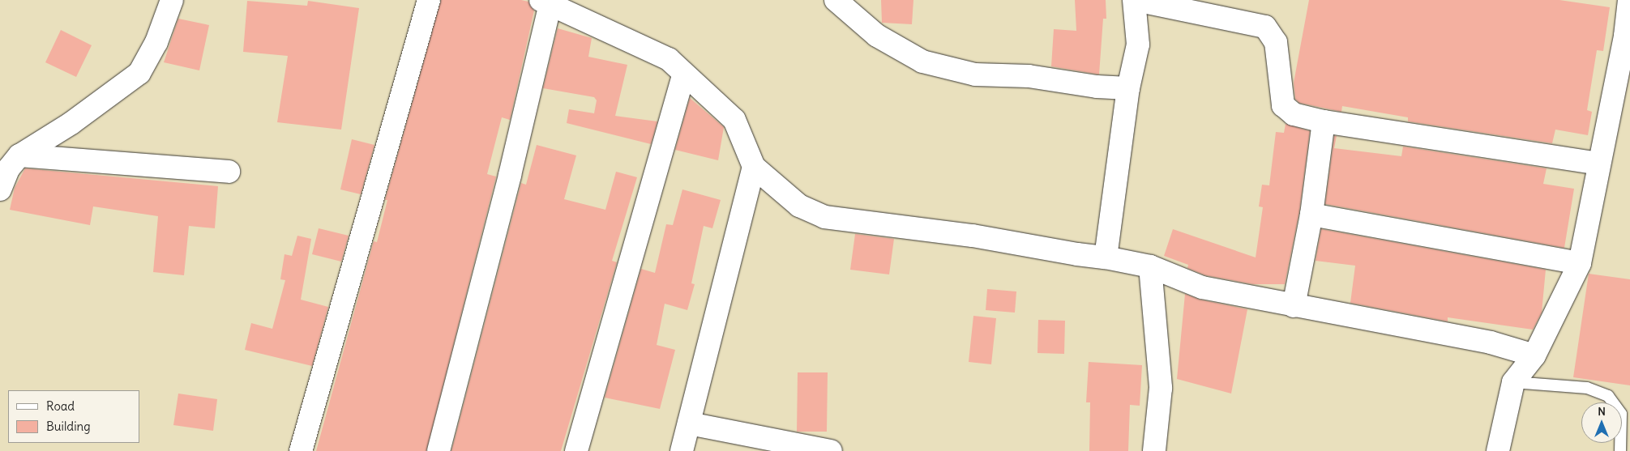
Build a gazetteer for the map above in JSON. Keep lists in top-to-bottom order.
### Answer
{
  "legend": ["Road", "Building"],
  "north": "top"
}
